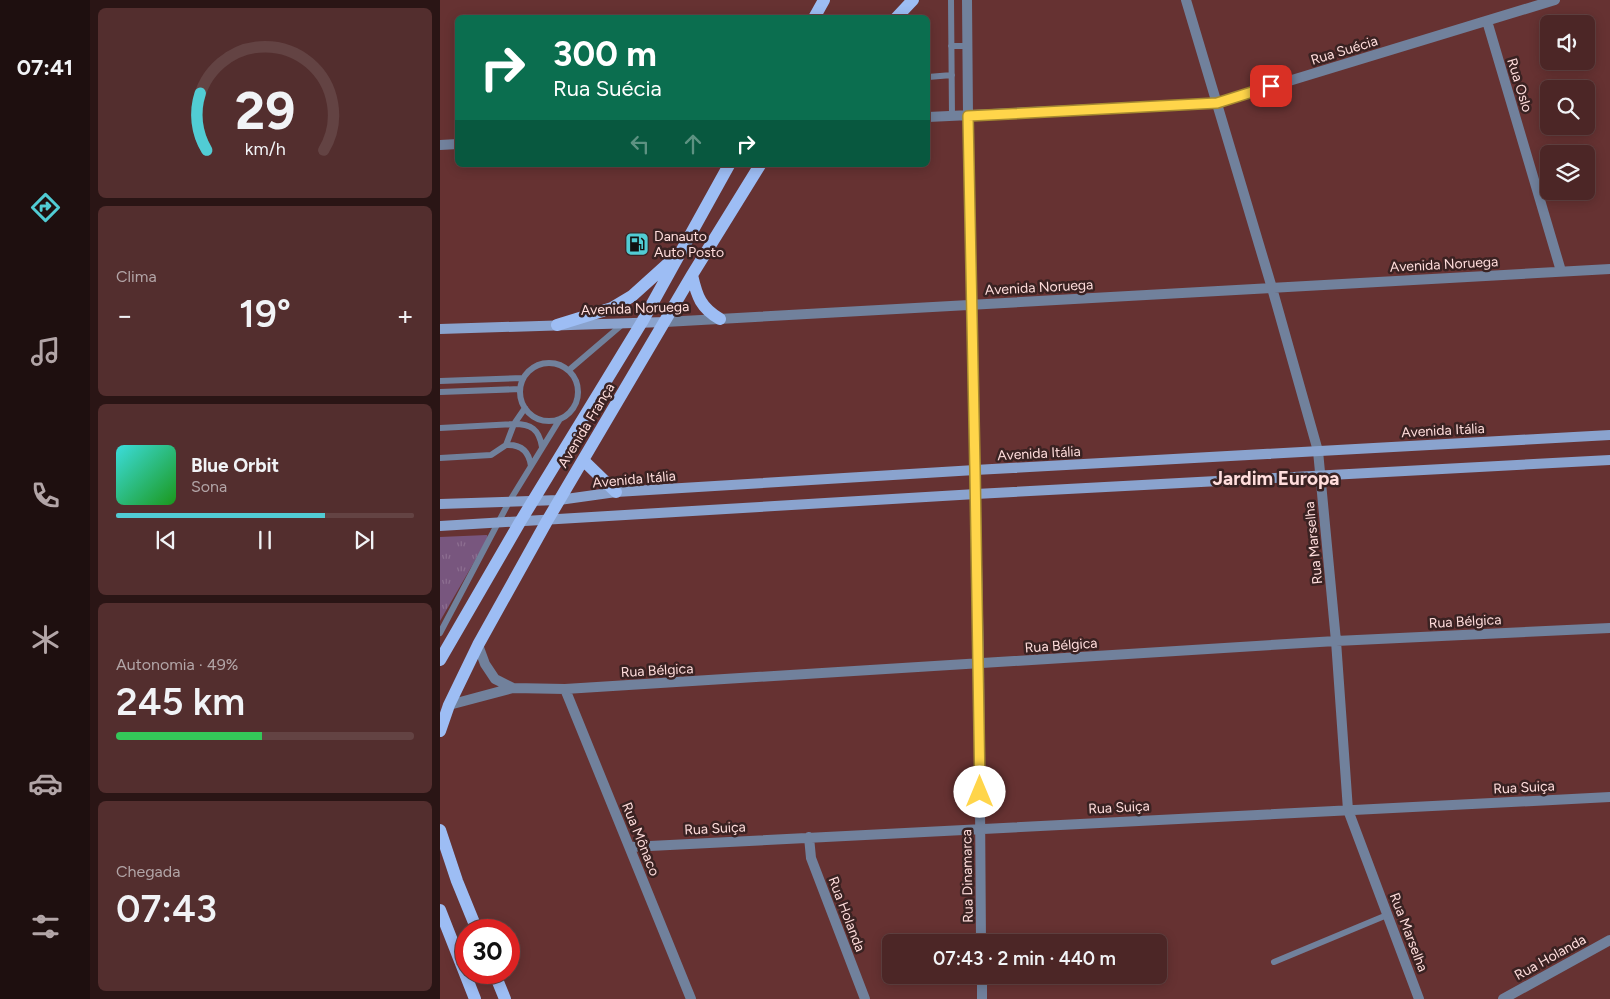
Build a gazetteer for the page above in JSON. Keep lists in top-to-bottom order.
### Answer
{
  "streets": {
    "main road": ["Avenida Noruega", "Avenida França", "Avenida Itália"],
    "street": [
      "Rua Suécia",
      "Rua Oslo",
      "Rua Marselha",
      "Rua Bélgica",
      "Rua Suiça",
      "Rua Mônaco",
      "Rua Dinamarca",
      "Rua Holanda"
    ]
  },
  "crossings": [
    ["Rua Suécia", "Rua Oslo"],
    ["Rua Suécia", "Rua Marselha"],
    ["Rua Suécia", "Rua Dinamarca"],
    ["Rua Oslo", "Avenida Noruega"],
    ["Avenida Noruega", "Avenida França"],
    ["Avenida Noruega", "Rua Marselha"],
    ["Avenida Noruega", "Rua Dinamarca"],
    ["Avenida França", "Avenida Itália"],
    ["Avenida França", "Rua Bélgica"],
    ["Avenida Itália", "Rua Marselha"],
    ["Avenida Itália", "Rua Dinamarca"],
    ["Rua Marselha", "Rua Bélgica"],
    ["Rua Marselha", "Rua Suiça"],
    ["Rua Bélgica", "Rua Mônaco"],
    ["Rua Bélgica", "Rua Dinamarca"],
    ["Rua Suiça", "Rua Mônaco"],
    ["Rua Suiça", "Rua Dinamarca"],
    ["Rua Suiça", "Rua Holanda"]
  ],
  "districts": ["Jardim Europa"],
  "places": {
    "fuel station": ["Danauto Auto Posto"]
  },
  "page": {
    "tabs": "07:41",
    "turn": ["300 m", "Rua Suécia"],
    "tile": [
      "Clima",
      ["Autonomia · 49%", "245 km"],
      ["Chegada", "07:43"]
    ],
    "heat": ["−", "19°", "+"],
    "song": ["Blue Orbit", "Sona"],
    "limit": "30",
    "trip": "07:43 · 2 min · 440 m",
    "gauge": ["29", "km/h"]
  }
}
